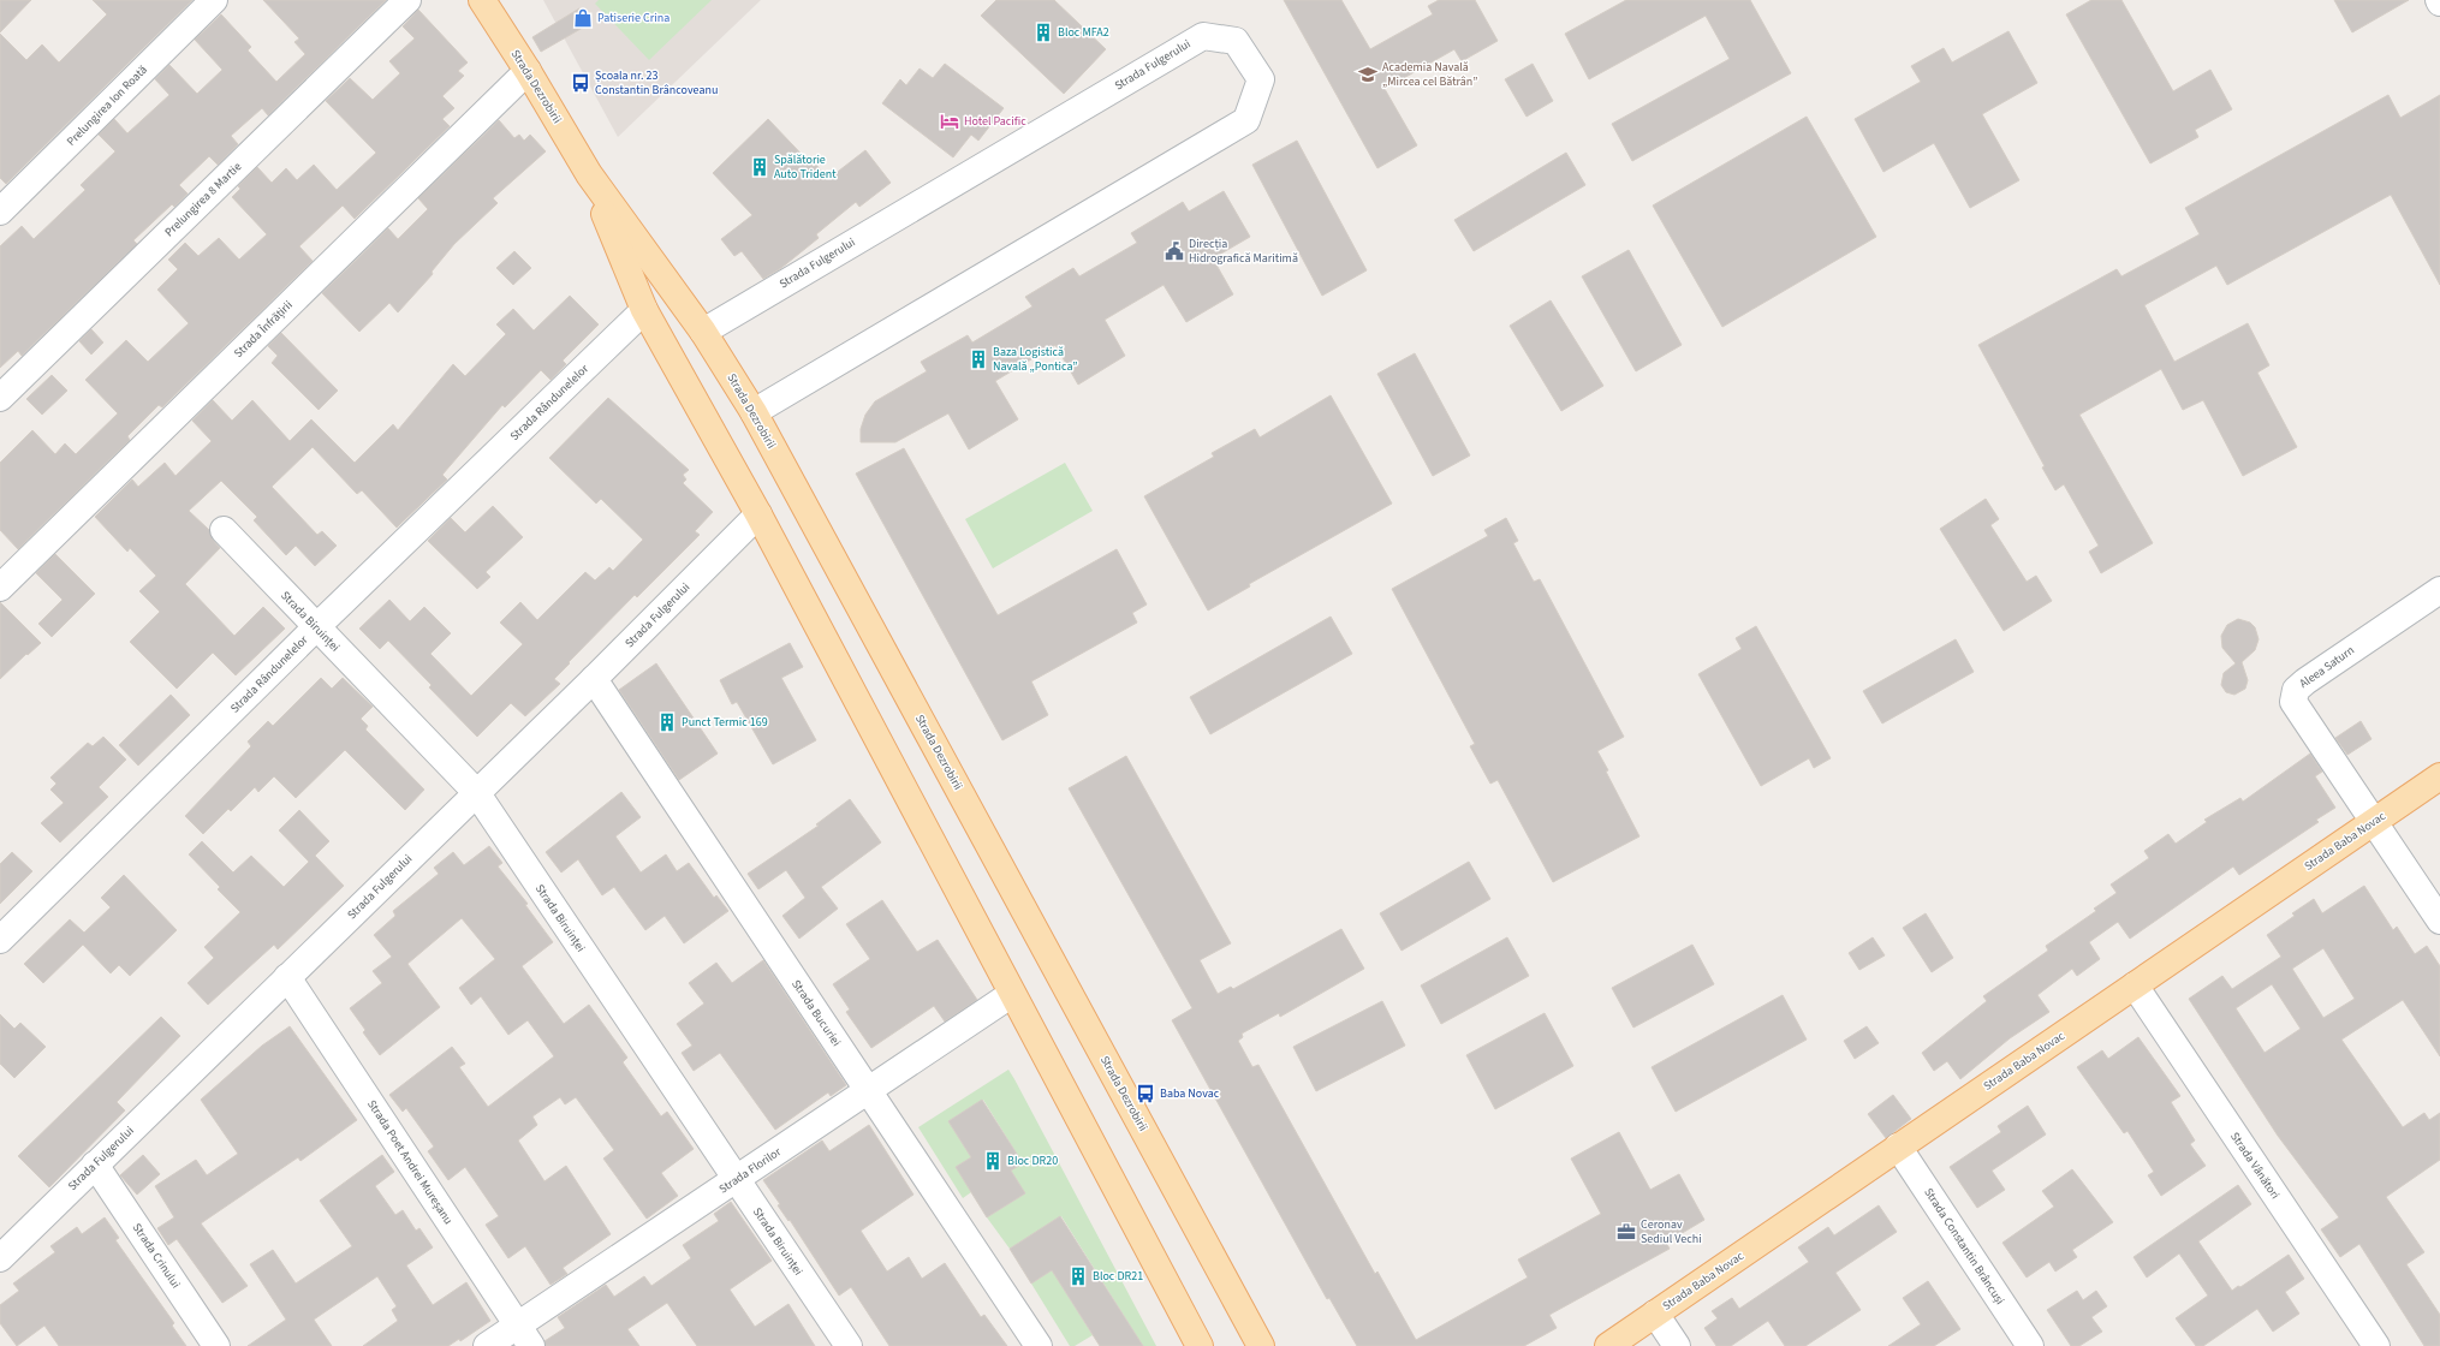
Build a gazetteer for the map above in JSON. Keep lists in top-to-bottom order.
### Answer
{
  "streets": {
    "main road": ["Strada Dezrobirii", "Strada Baba Novac"],
    "street": [
      "Strada Fulgerului",
      "Prelungirea Ion Roată",
      "Prelungirea 8 Martie",
      "Strada Înfrățirii",
      "Strada Rândunelelor",
      "Strada Biruinței",
      "Aleea Saturn",
      "Strada Bucuriei",
      "Strada Poet Andrei Mureșanu",
      "Strada Vânători",
      "Strada Florilor",
      "Strada Constantin Brâncuși",
      "Strada Crinului"
    ]
  },
  "crossings": [
    ["Strada Fulgerului", "Strada Dezrobirii"],
    ["Strada Fulgerului", "Strada Biruinței"],
    ["Strada Fulgerului", "Strada Bucuriei"],
    ["Strada Fulgerului", "Strada Poet Andrei Mureșanu"],
    ["Strada Fulgerului", "Strada Crinului"],
    ["Strada Dezrobirii", "Strada Înfrățirii"],
    ["Strada Dezrobirii", "Strada Rândunelelor"],
    ["Strada Dezrobirii", "Strada Florilor"],
    ["Strada Rândunelelor", "Strada Biruinței"],
    ["Strada Biruinței", "Strada Florilor"],
    ["Aleea Saturn", "Strada Baba Novac"],
    ["Strada Baba Novac", "Strada Vânători"],
    ["Strada Baba Novac", "Strada Constantin Brâncuși"],
    ["Strada Bucuriei", "Strada Florilor"],
    ["Strada Poet Andrei Mureșanu", "Strada Florilor"]
  ],
  "places": {
    "shop": ["Patiserie Crina"],
    "building": [
      "Bloc MFA2",
      "Spălătorie Auto Trident",
      "Baza Logistică Navală „Pontica”",
      "Punct Termic 169",
      "Bloc DR20",
      "Bloc DR21"
    ],
    "school or university": ["Academia Navală „Mircea cel Bătrân”"],
    "bus stop": ["Școala nr. 23 Constantin Brâncoveanu", "Baba Novac"],
    "hotel": ["Hotel Pacific"],
    "public building": ["Direcția Hidrografică Maritimă"],
    "office": ["Ceronav Sediul Vechi"]
  }
}
